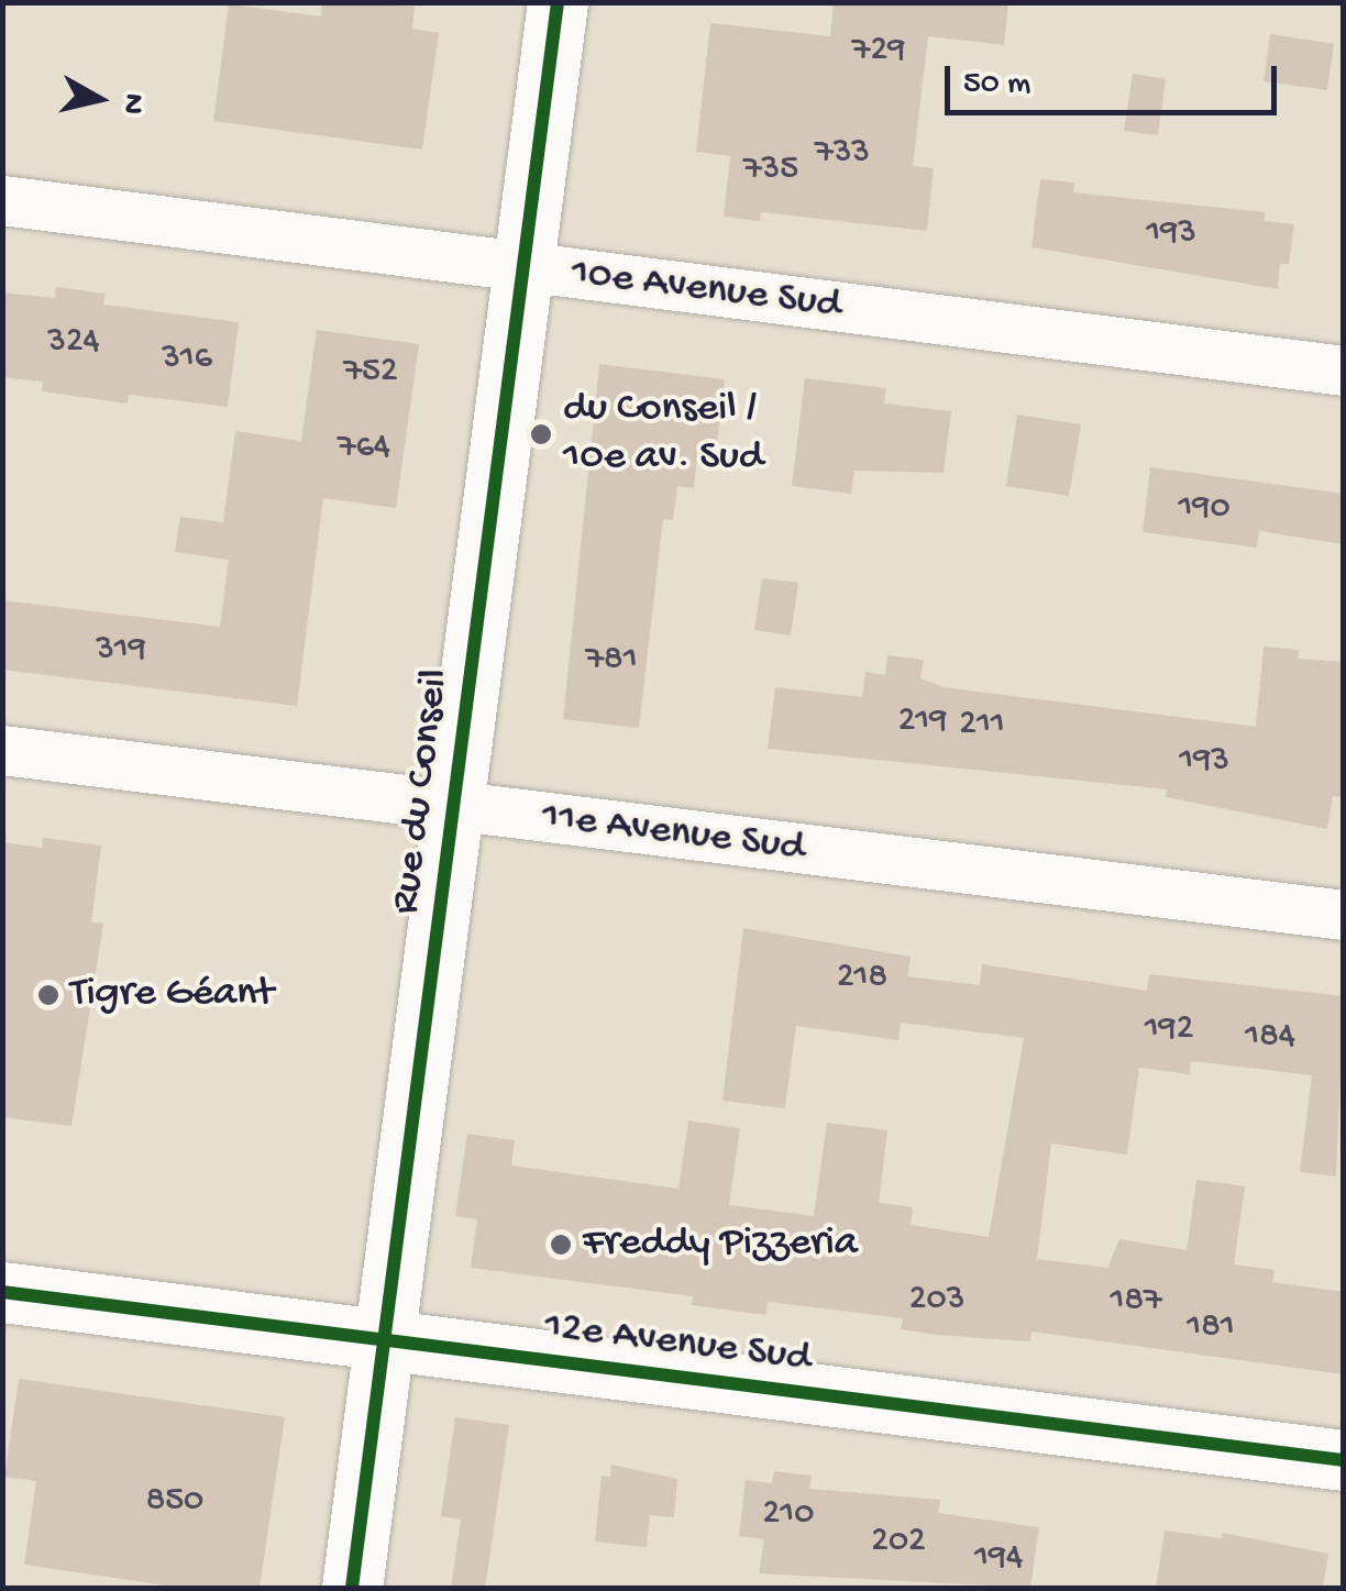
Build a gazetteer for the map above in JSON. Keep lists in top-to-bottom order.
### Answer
{
  "streets": {
    "street": [
      "10e Avenue Sud",
      "Rue du Conseil",
      "11e Avenue Sud",
      "12e Avenue Sud"
    ]
  },
  "crossings": [
    ["10e Avenue Sud", "Rue du Conseil"],
    ["Rue du Conseil", "11e Avenue Sud"],
    ["Rue du Conseil", "12e Avenue Sud"]
  ],
  "places": ["du Conseil / 10e av. Sud", "Tigre Géant", "Freddy Pizzeria"],
  "house_numbers": [
    "729",
    "733",
    "735",
    "193",
    "324",
    "316",
    "752",
    "764",
    "190",
    "319",
    "781",
    "219",
    "211",
    "193",
    "218",
    "192",
    "184",
    "203",
    "187",
    "181",
    "850",
    "210",
    "202",
    "194"
  ],
  "scale_bar": "50 m",
  "north": "right"
}
